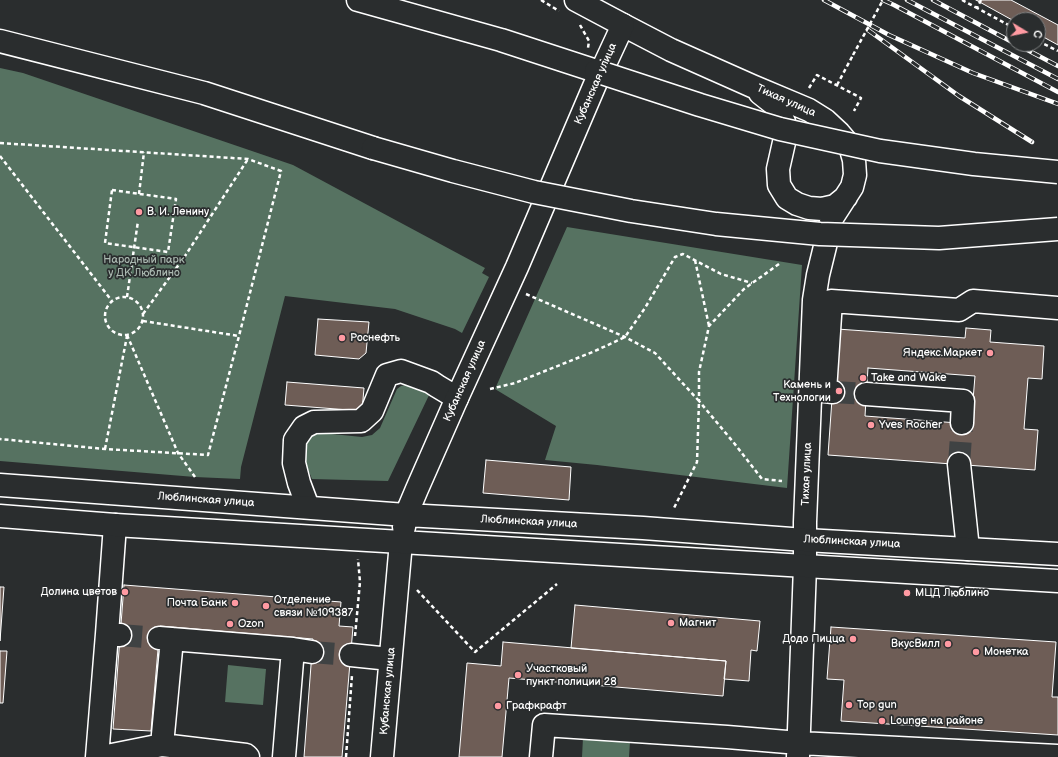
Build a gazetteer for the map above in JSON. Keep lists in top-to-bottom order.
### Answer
{
  "streets": {
    "main road": ["Кубанская улица", "Тихая улица", "Люблинская улица"]
  },
  "crossings": [
    ["Кубанская улица", "Тихая улица"],
    ["Кубанская улица", "Люблинская улица"],
    ["Тихая улица", "Люблинская улица"]
  ],
  "parks": ["Народный парк у ДК Люблино"],
  "places": [
    "В. И. Ленину",
    "Роснефть",
    "Яндекс.Маркет",
    "Take and Wake",
    "Камень и Технологии",
    "Yves Rocher",
    "Долина цветов",
    "МЦД Люблино",
    "Почта Банк",
    "Отделение связи №109387",
    "Магнит",
    "Ozon",
    "Додо Пицца",
    "ВкусВилл",
    "Монетка",
    "Участковый пункт полиции 28",
    "Top gun",
    "Графкрафт",
    "Lounge на районе"
  ],
  "north": "right"
}
